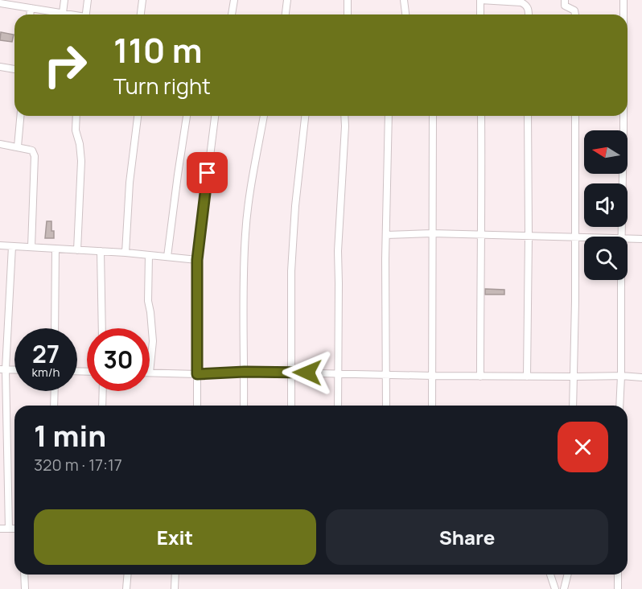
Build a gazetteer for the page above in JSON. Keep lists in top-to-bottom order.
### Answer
{
  "north": "left",
  "page": {
    "turn": ["110 m", "Turn right"],
    "speed": "27 km/h",
    "limit": "30",
    "heading": ["1 min", "320 m · 17:17"],
    "buttons": ["Exit", "Share"]
  }
}
